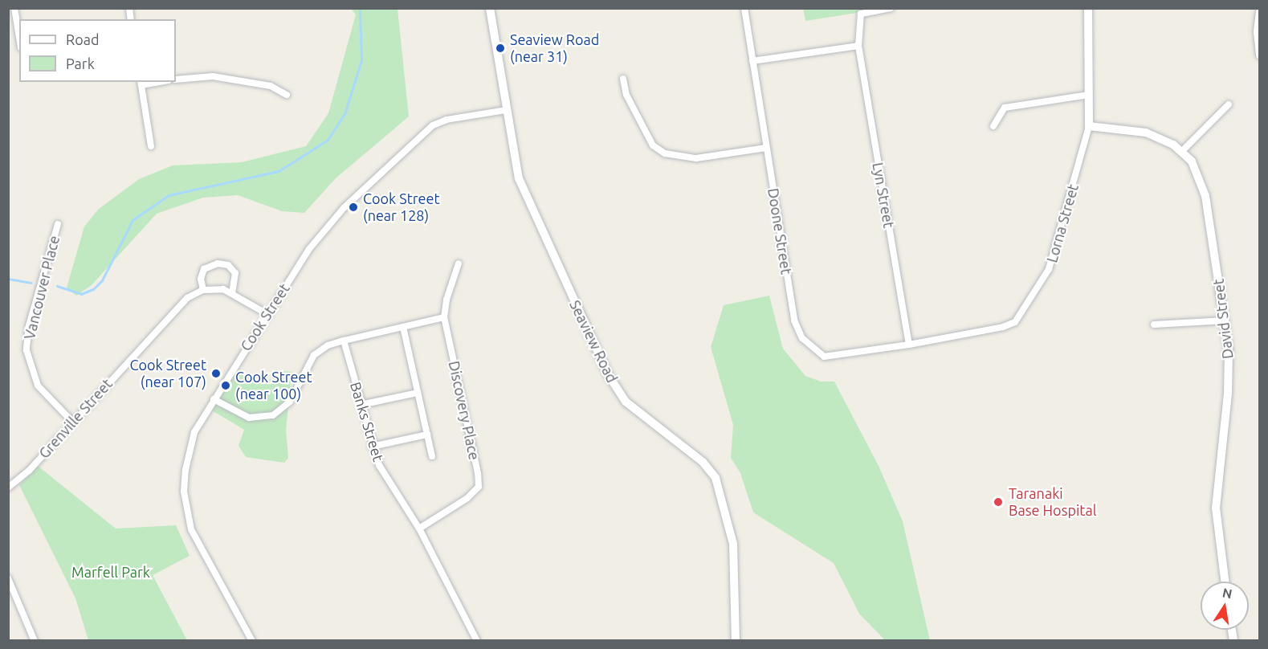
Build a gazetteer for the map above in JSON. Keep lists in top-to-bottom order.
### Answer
{
  "streets": {
    "street": [
      "Lyn Street",
      "Lorna Street",
      "Doone Street",
      "Vancouver Place",
      "Cook Street",
      "David Street",
      "Seaview Road",
      "Discovery Place",
      "Grenville Street",
      "Banks Street"
    ]
  },
  "crossings": [
    ["Lyn Street", "Lorna Street"],
    ["Lyn Street", "Doone Street"],
    ["Lorna Street", "Doone Street"],
    ["Lorna Street", "David Street"],
    ["Vancouver Place", "Grenville Street"],
    ["Cook Street", "Seaview Road"],
    ["Discovery Place", "Banks Street"]
  ],
  "parks": ["Marfell Park"],
  "places": [
    "Seaview Road (near 31)",
    "Cook Street (near 128)",
    "Cook Street (near 107)",
    "Cook Street (near 100)",
    "Taranaki Base Hospital"
  ],
  "legend": ["Road", "Park"],
  "north": "top"
}
